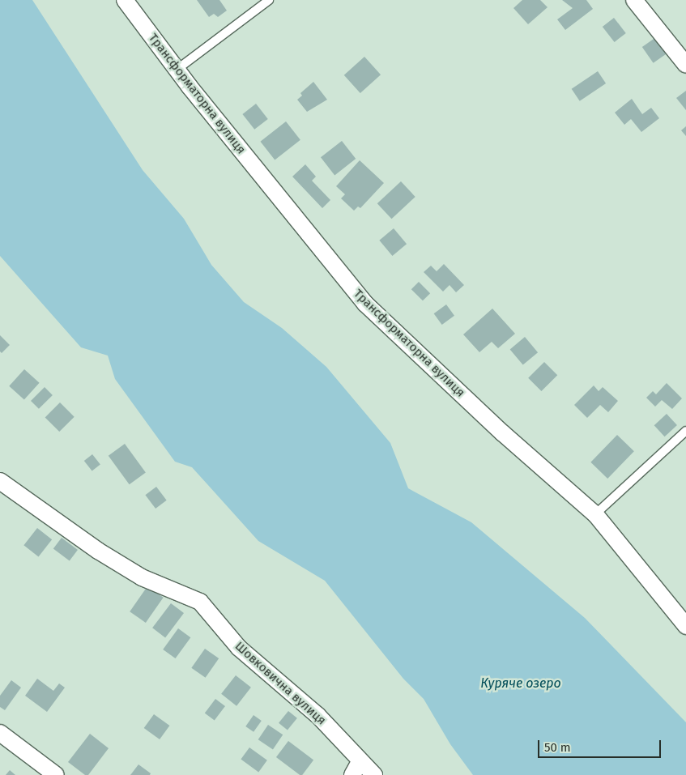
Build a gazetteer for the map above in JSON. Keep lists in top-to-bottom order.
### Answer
{
  "streets": {
    "street": ["Трансформаторна вулиця", "Шовковична вулиця"]
  },
  "water": ["Куряче озеро"],
  "scale_bar": "50 m"
}
